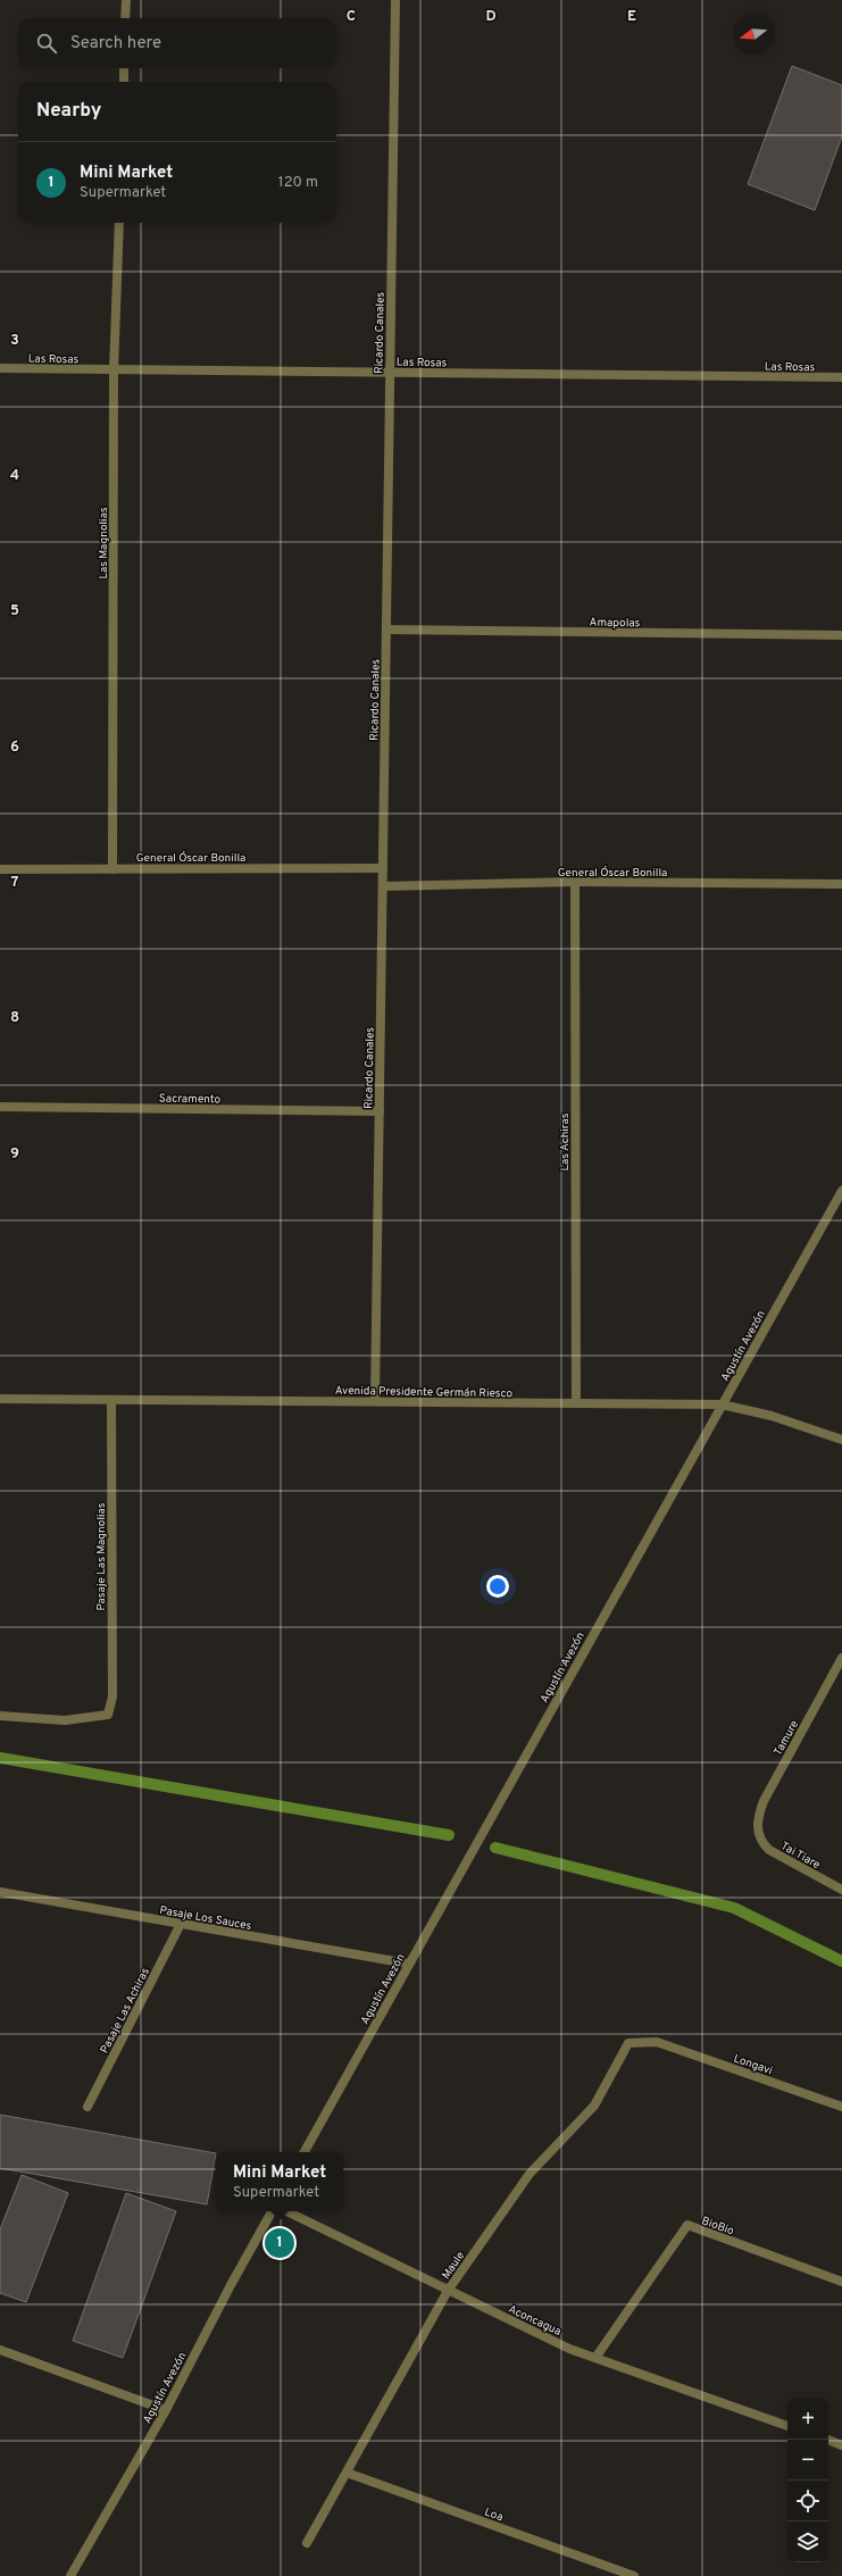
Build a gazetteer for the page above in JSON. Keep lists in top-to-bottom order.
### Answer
{
  "streets": {
    "street": [
      "Ricardo Canales",
      "Las Rosas",
      "Las Magnolias",
      "Amapolas",
      "General Óscar Bonilla",
      "Sacramento",
      "Las Achiras",
      "Agustín Avezón",
      "Avenida Presidente Germán Riesco",
      "Pasaje Las Magnolias",
      "Tamure",
      "Tai Tiare",
      "Pasaje Los Sauces",
      "Pasaje Las Achiras",
      "Longavi",
      "BioBio",
      "Maule",
      "Aconcagua",
      "Loa"
    ]
  },
  "crossings": [
    ["Ricardo Canales", "Las Rosas"],
    ["Ricardo Canales", "Amapolas"],
    ["Ricardo Canales", "General Óscar Bonilla"],
    ["Ricardo Canales", "Sacramento"],
    ["Ricardo Canales", "Avenida Presidente Germán Riesco"],
    ["Las Rosas", "Las Magnolias"],
    ["Las Magnolias", "General Óscar Bonilla"],
    ["General Óscar Bonilla", "Las Achiras"],
    ["Las Achiras", "Avenida Presidente Germán Riesco"],
    ["Agustín Avezón", "Avenida Presidente Germán Riesco"],
    ["Agustín Avezón", "Pasaje Los Sauces"],
    ["Avenida Presidente Germán Riesco", "Pasaje Las Magnolias"],
    ["Tamure", "Tai Tiare"],
    ["Pasaje Los Sauces", "Pasaje Las Achiras"],
    ["Longavi", "Maule"],
    ["BioBio", "Aconcagua"],
    ["Maule", "Aconcagua"],
    ["Maule", "Loa"]
  ],
  "north": "left",
  "page": {
    "search": "Search here",
    "heading": "Nearby",
    "list": [
      {
        "mark": "1",
        "name": "Mini Market",
        "note": "Supermarket",
        "value": "120 m"
      }
    ],
    "popup": ["Mini Market", "Supermarket"],
    "pins": "1",
    "map_buttons": ["+", "−"]
  },
  "grid": {
    "columns": ["C", "D", "E"],
    "rows": [
      "3",
      "4",
      "5",
      "6",
      "7",
      "8",
      "9"
    ]
  }
}
